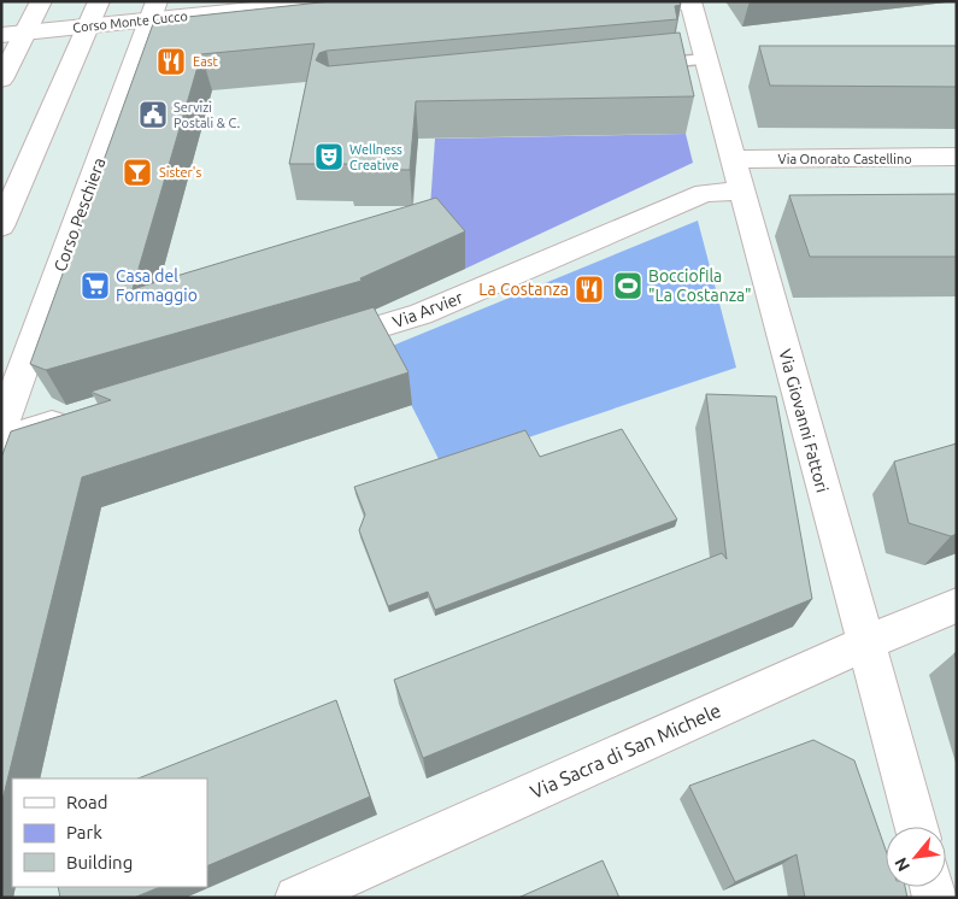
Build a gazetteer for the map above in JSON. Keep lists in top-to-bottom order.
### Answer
{
  "streets": {
    "street": [
      "Corso Monte Cucco",
      "Via Onorato Castellino",
      "Corso Peschiera",
      "Via Arvier",
      "Via Giovanni Fattori",
      "Via Sacra di San Michele"
    ]
  },
  "crossings": [
    ["Corso Monte Cucco", "Corso Peschiera"],
    ["Via Onorato Castellino", "Via Giovanni Fattori"],
    ["Via Arvier", "Via Giovanni Fattori"],
    ["Via Giovanni Fattori", "Via Sacra di San Michele"]
  ],
  "places": {
    "restaurant": ["East", "La Costanza"],
    "public building": ["Servizi Postali & C."],
    "theatre": ["Wellness Creative"],
    "bar": ["Sister's"],
    "supermarket": ["Casa del Formaggio"],
    "sports": ["Bocciofila \"La Costanza\""]
  },
  "legend": ["Road", "Park", "Building"],
  "north": "bottom left"
}
